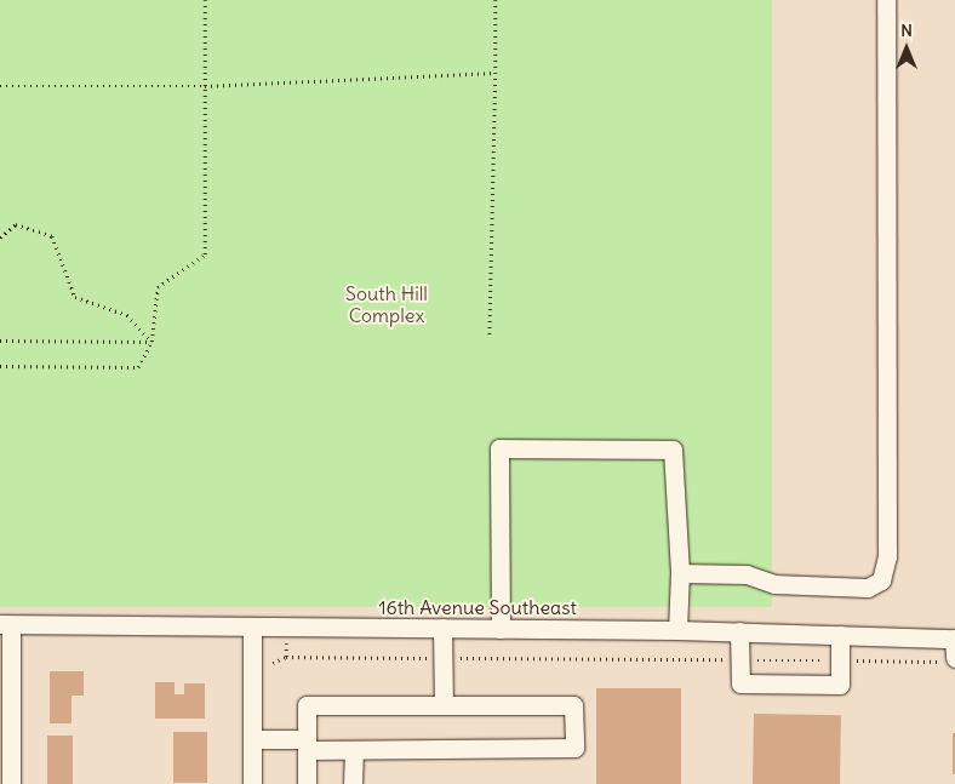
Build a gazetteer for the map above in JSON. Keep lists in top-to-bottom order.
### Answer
{
  "streets": {
    "street": ["16th Avenue Southeast"]
  },
  "parks": ["South Hill Complex"],
  "north": "top"
}
